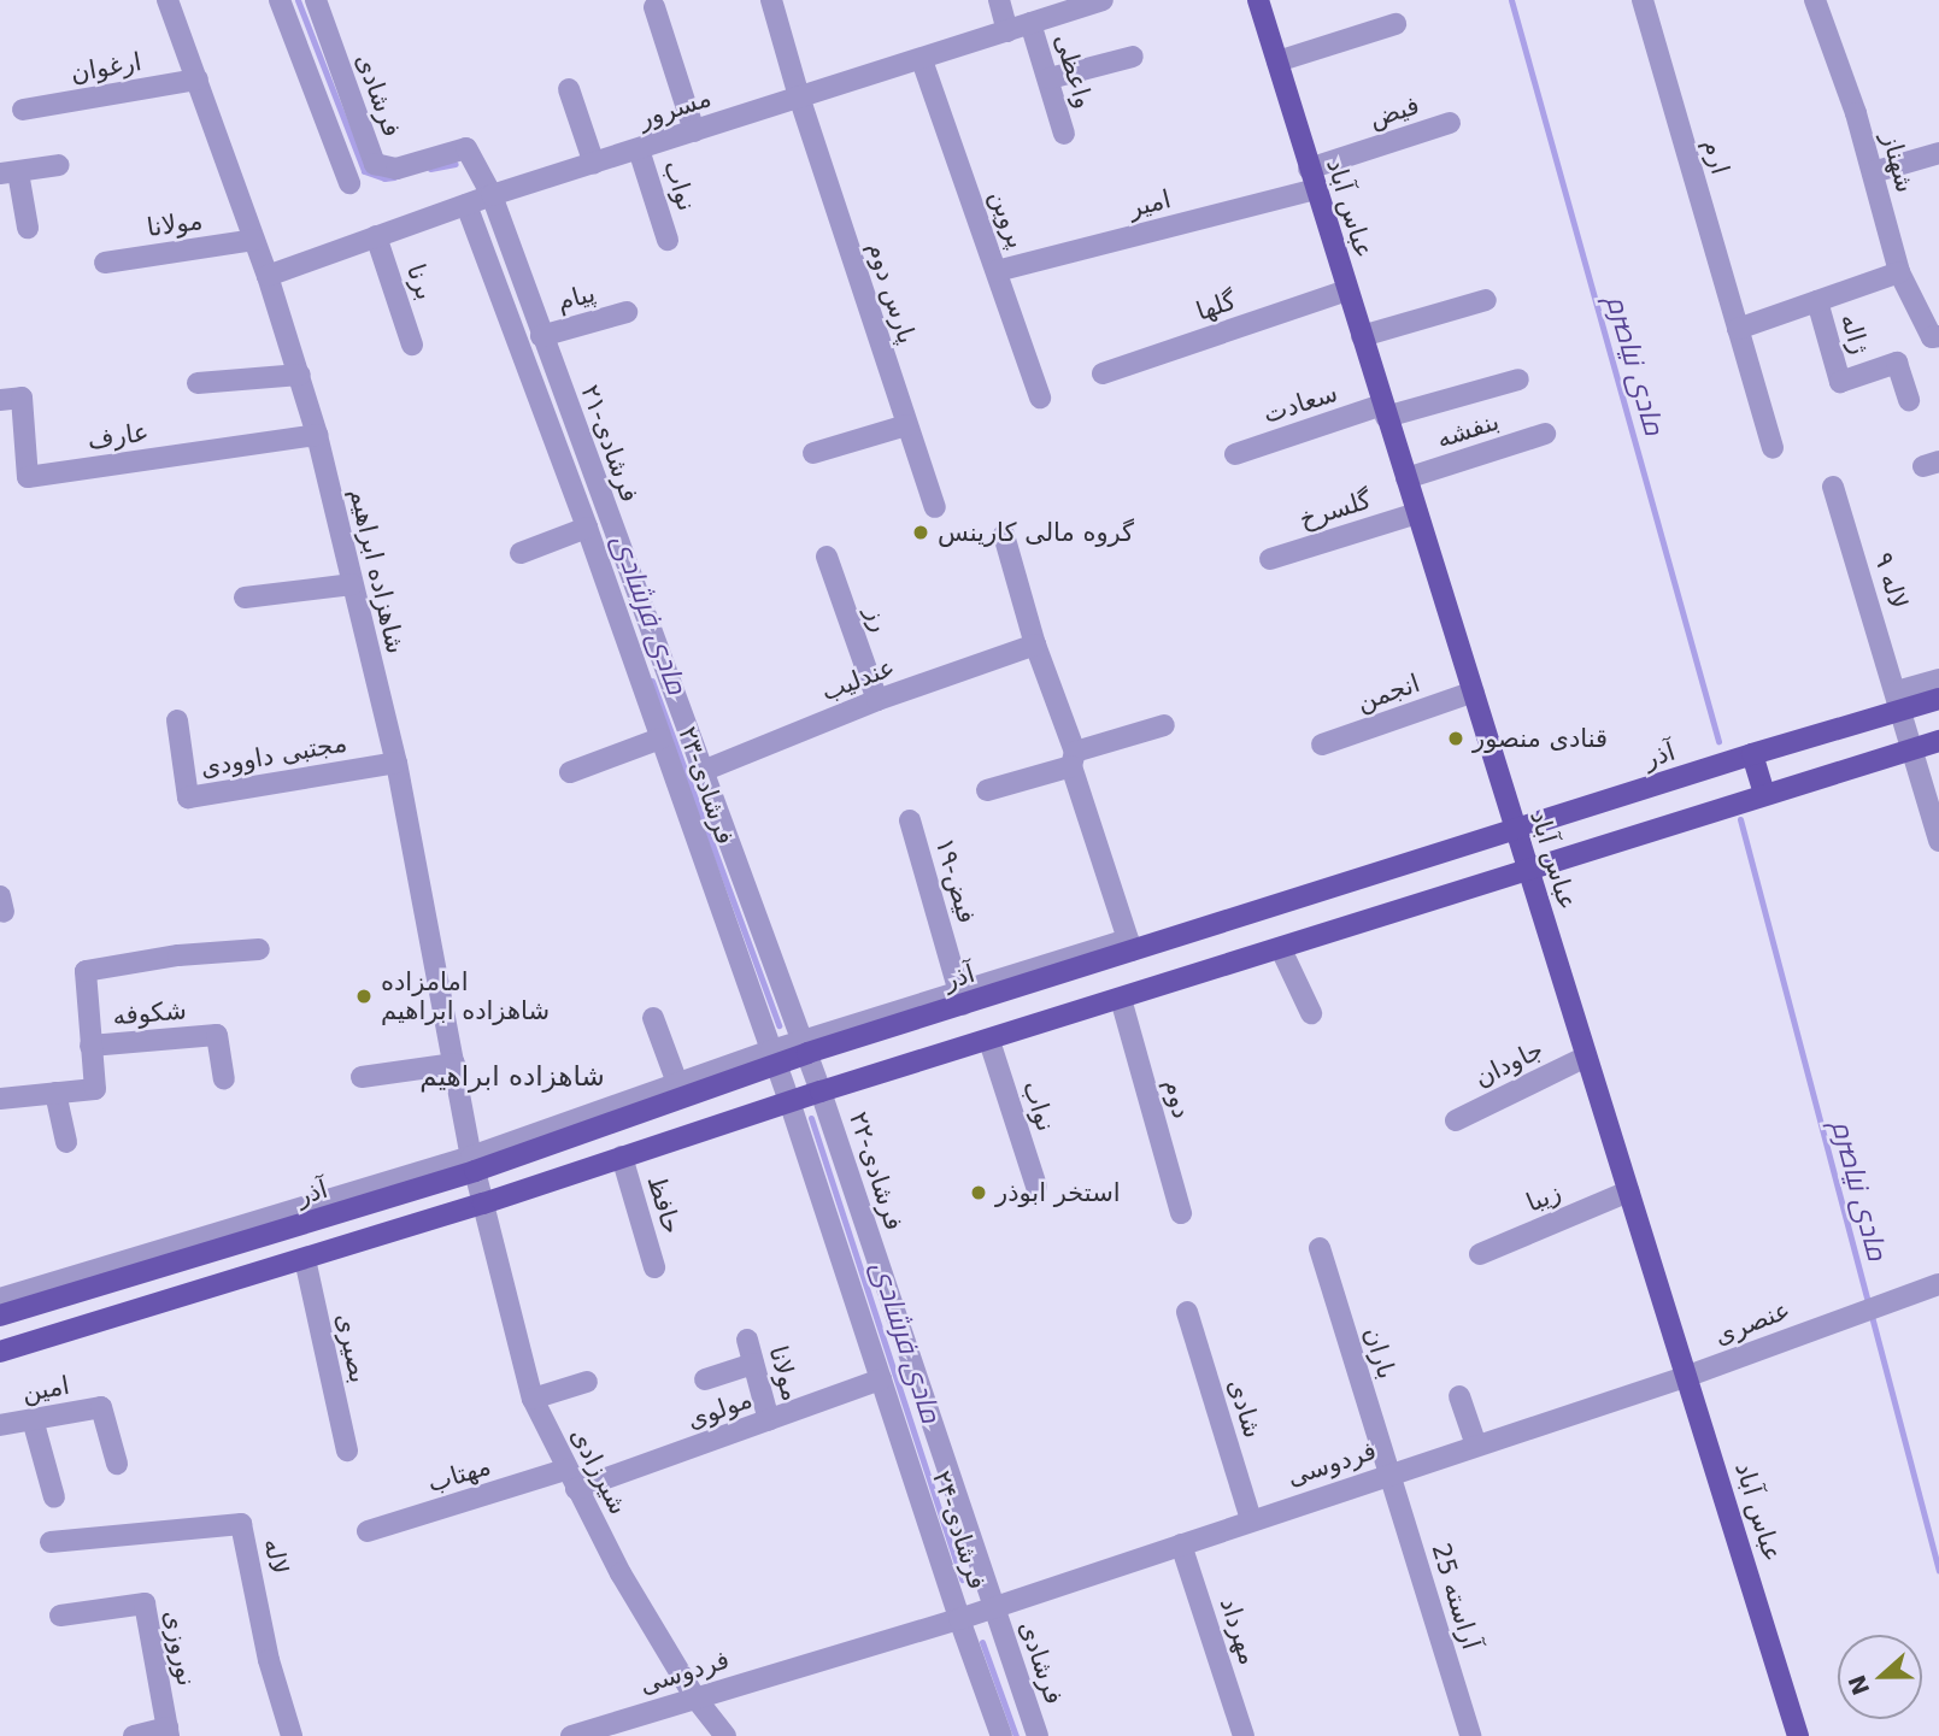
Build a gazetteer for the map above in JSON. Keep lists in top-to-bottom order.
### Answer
{
  "streets": {
    "main road": ["عباس آباد", "آذر"],
    "street": [
      "ارغوان",
      "واعظی",
      "فرشادی",
      "مسرور",
      "فیض",
      "ارم",
      "شهناز",
      "نواب",
      "امیر",
      "پروین",
      "مولانا",
      "برنا",
      "پارس دوم",
      "پیام",
      "گلها",
      "ژاله",
      "سعادت",
      "بنفشه",
      "عارف",
      "۲۱-فرشادی",
      "گلسرخ",
      "شاهزاده ابراهیم",
      "۹ لاله",
      "رز",
      "عندلیب",
      "انجمن",
      "مجتبی داوودی",
      "۲۳-فرشادی",
      "۱۹-فیض",
      "شکوفه",
      "جاودان",
      "دوم",
      "۲۲-فرشادی",
      "زیبا",
      "حافظ",
      "عنصری",
      "بصیری",
      "باران",
      "امین",
      "شادی",
      "مولوی",
      "فردوسی",
      "شیرزادی",
      "مهتاب",
      "۲۴-فرشادی",
      "لاله",
      "آراسته 25",
      "مهرداد",
      "نوروزی"
    ]
  },
  "crossings": [
    ["ارغوان", "شاهزاده ابراهیم"],
    ["واعظی", "مسرور"],
    ["فرشادی", "مسرور"],
    ["فرشادی", "۲۱-فرشادی"],
    ["فرشادی", "۲۲-فرشادی"],
    ["فرشادی", "فردوسی"],
    ["مسرور", "نواب"],
    ["مسرور", "پروین"],
    ["مسرور", "برنا"],
    ["مسرور", "پارس دوم"],
    ["مسرور", "۲۱-فرشادی"],
    ["مسرور", "شاهزاده ابراهیم"],
    ["مسرور", "۲۳-فرشادی"],
    ["فیض", "امیر"],
    ["فیض", "عباس آباد"],
    ["امیر", "عباس آباد"],
    ["امیر", "پروین"],
    ["عباس آباد", "گلها"],
    ["عباس آباد", "سعادت"],
    ["عباس آباد", "بنفشه"],
    ["عباس آباد", "گلسرخ"],
    ["عباس آباد", "انجمن"],
    ["عباس آباد", "آذر"],
    ["عباس آباد", "جاودان"],
    ["عباس آباد", "زیبا"],
    ["عباس آباد", "عنصری"],
    ["عباس آباد", "فردوسی"],
    ["مولانا", "شاهزاده ابراهیم"],
    ["مولانا", "مولوی"],
    ["پیام", "۲۱-فرشادی"],
    ["عارف", "شاهزاده ابراهیم"],
    ["۲۱-فرشادی", "عندلیب"],
    ["۲۱-فرشادی", "آذر"],
    ["۲۱-فرشادی", "۲۲-فرشادی"],
    ["شاهزاده ابراهیم", "مجتبی داوودی"],
    ["شاهزاده ابراهیم", "آذر"],
    ["شاهزاده ابراهیم", "شیرزادی"],
    ["۹ لاله", "آذر"],
    ["رز", "عندلیب"],
    ["آذر", "۲۳-فرشادی"],
    ["آذر", "۱۹-فیض"],
    ["آذر", "۲۲-فرشادی"],
    ["آذر", "۲۴-فرشادی"],
    ["۲۳-فرشادی", "۲۴-فرشادی"],
    ["۲۲-فرشادی", "فردوسی"],
    ["عنصری", "فردوسی"],
    ["باران", "فردوسی"],
    ["باران", "آراسته 25"],
    ["شادی", "فردوسی"],
    ["مولوی", "شیرزادی"],
    ["مولوی", "۲۴-فرشادی"],
    ["فردوسی", "شیرزادی"],
    ["فردوسی", "۲۴-فرشادی"],
    ["فردوسی", "آراسته 25"],
    ["فردوسی", "مهرداد"],
    ["شیرزادی", "مهتاب"]
  ],
  "districts": ["شاهزاده ابراهیم"],
  "water": ["مادی نیاصرم", "مادی فرشادی"],
  "places": [
    "گروه مالی کارینس",
    "قنادی منصور",
    "امامزاده شاهزاده ابراهیم",
    "استخر ابوذر"
  ],
  "north": "left"
}
